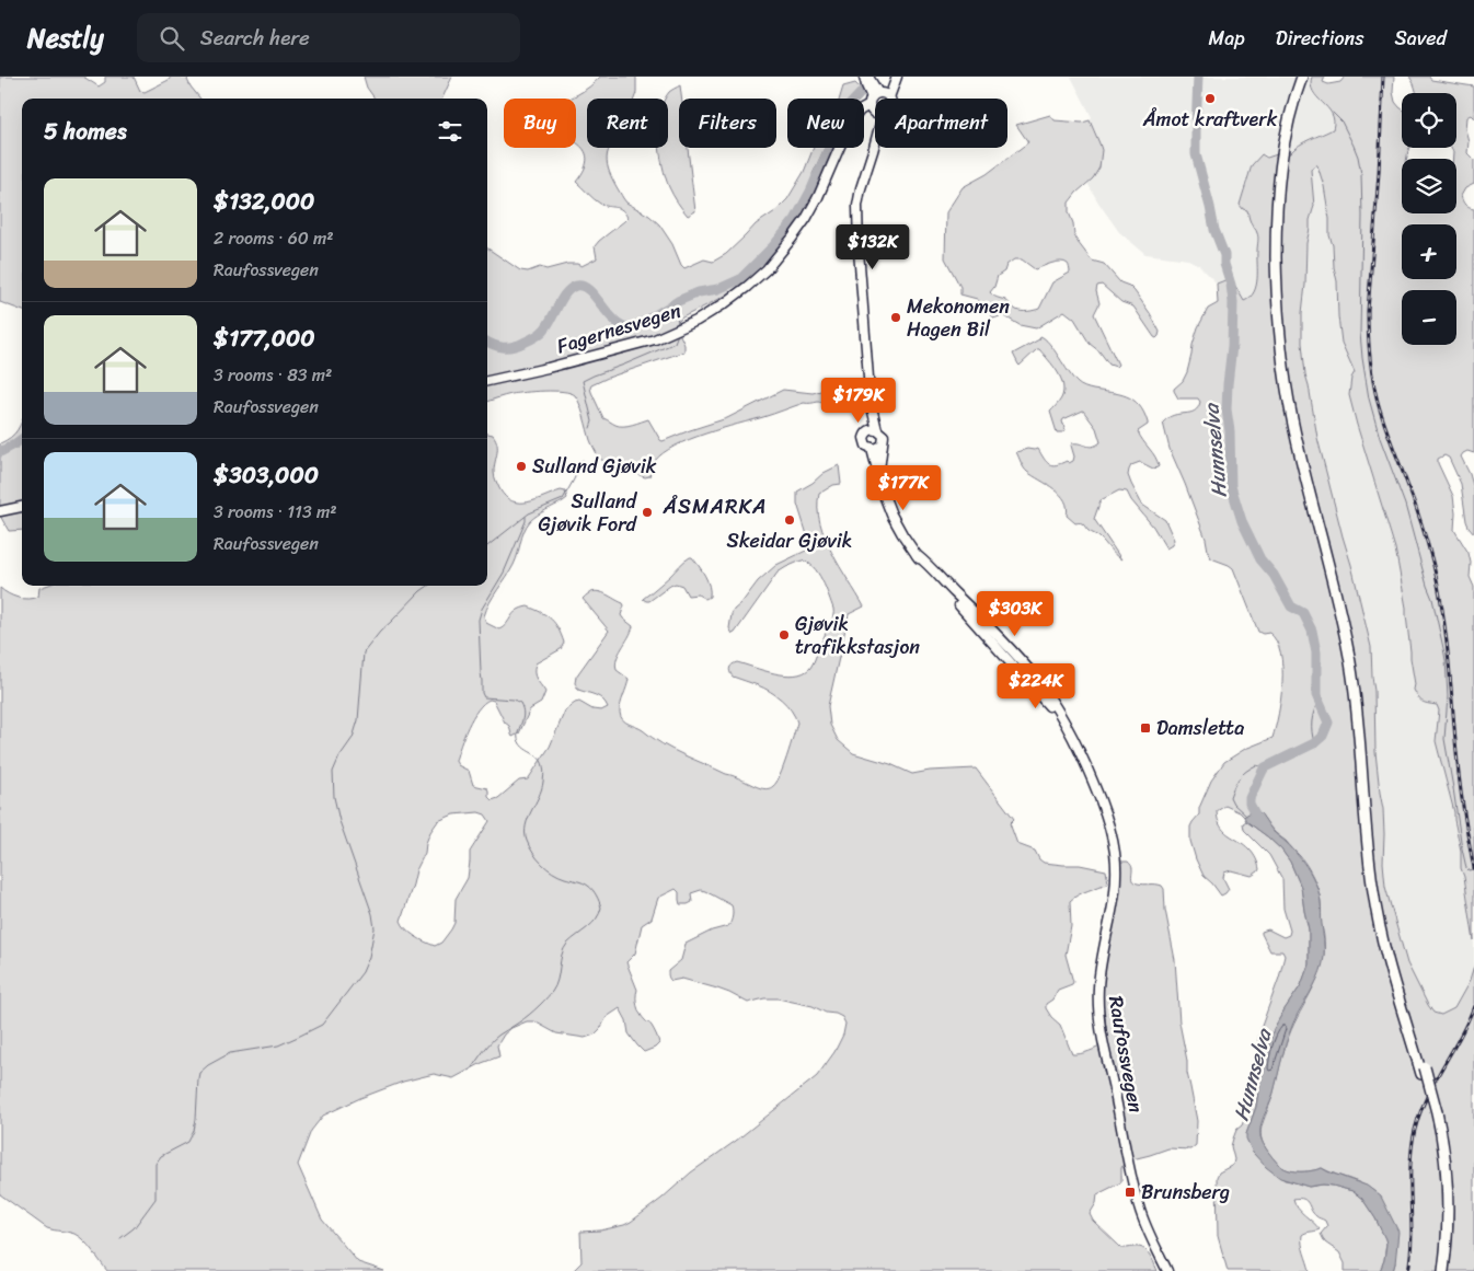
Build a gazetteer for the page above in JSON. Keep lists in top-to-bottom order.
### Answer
{
  "streets": {
    "main road": ["Fagernesvegen", "Raufossvegen"]
  },
  "districts": ["ÅSMARKA"],
  "water": ["Hunnselva"],
  "places": {
    "other": [
      "Åmot kraftverk",
      "Mekonomen Hagen Bil",
      "Sulland Gjøvik",
      "Sulland Gjøvik Ford",
      "Skeidar Gjøvik",
      "Gjøvik trafikkstasjon"
    ],
    "transit": ["Damsletta", "Brunsberg"]
  },
  "page": {
    "header": "Nestly",
    "search": "Search here",
    "nav": ["Map", "Directions", "Saved"],
    "map_buttons": ["+", "−"],
    "chip": [
      "Buy",
      "Rent",
      "Filters",
      "New",
      "Apartment"
    ],
    "heading": "5 homes",
    "list": [
      {
        "name": "$132,000",
        "note": "2 rooms · 60 m² · Raufossvegen"
      },
      {
        "name": "$177,000",
        "note": "3 rooms · 83 m² · Raufossvegen"
      },
      {
        "name": "$303,000",
        "note": "3 rooms · 113 m² · Raufossvegen"
      }
    ],
    "price": [
      "$132K",
      "$179K",
      "$177K",
      "$303K",
      "$224K"
    ]
  }
}
